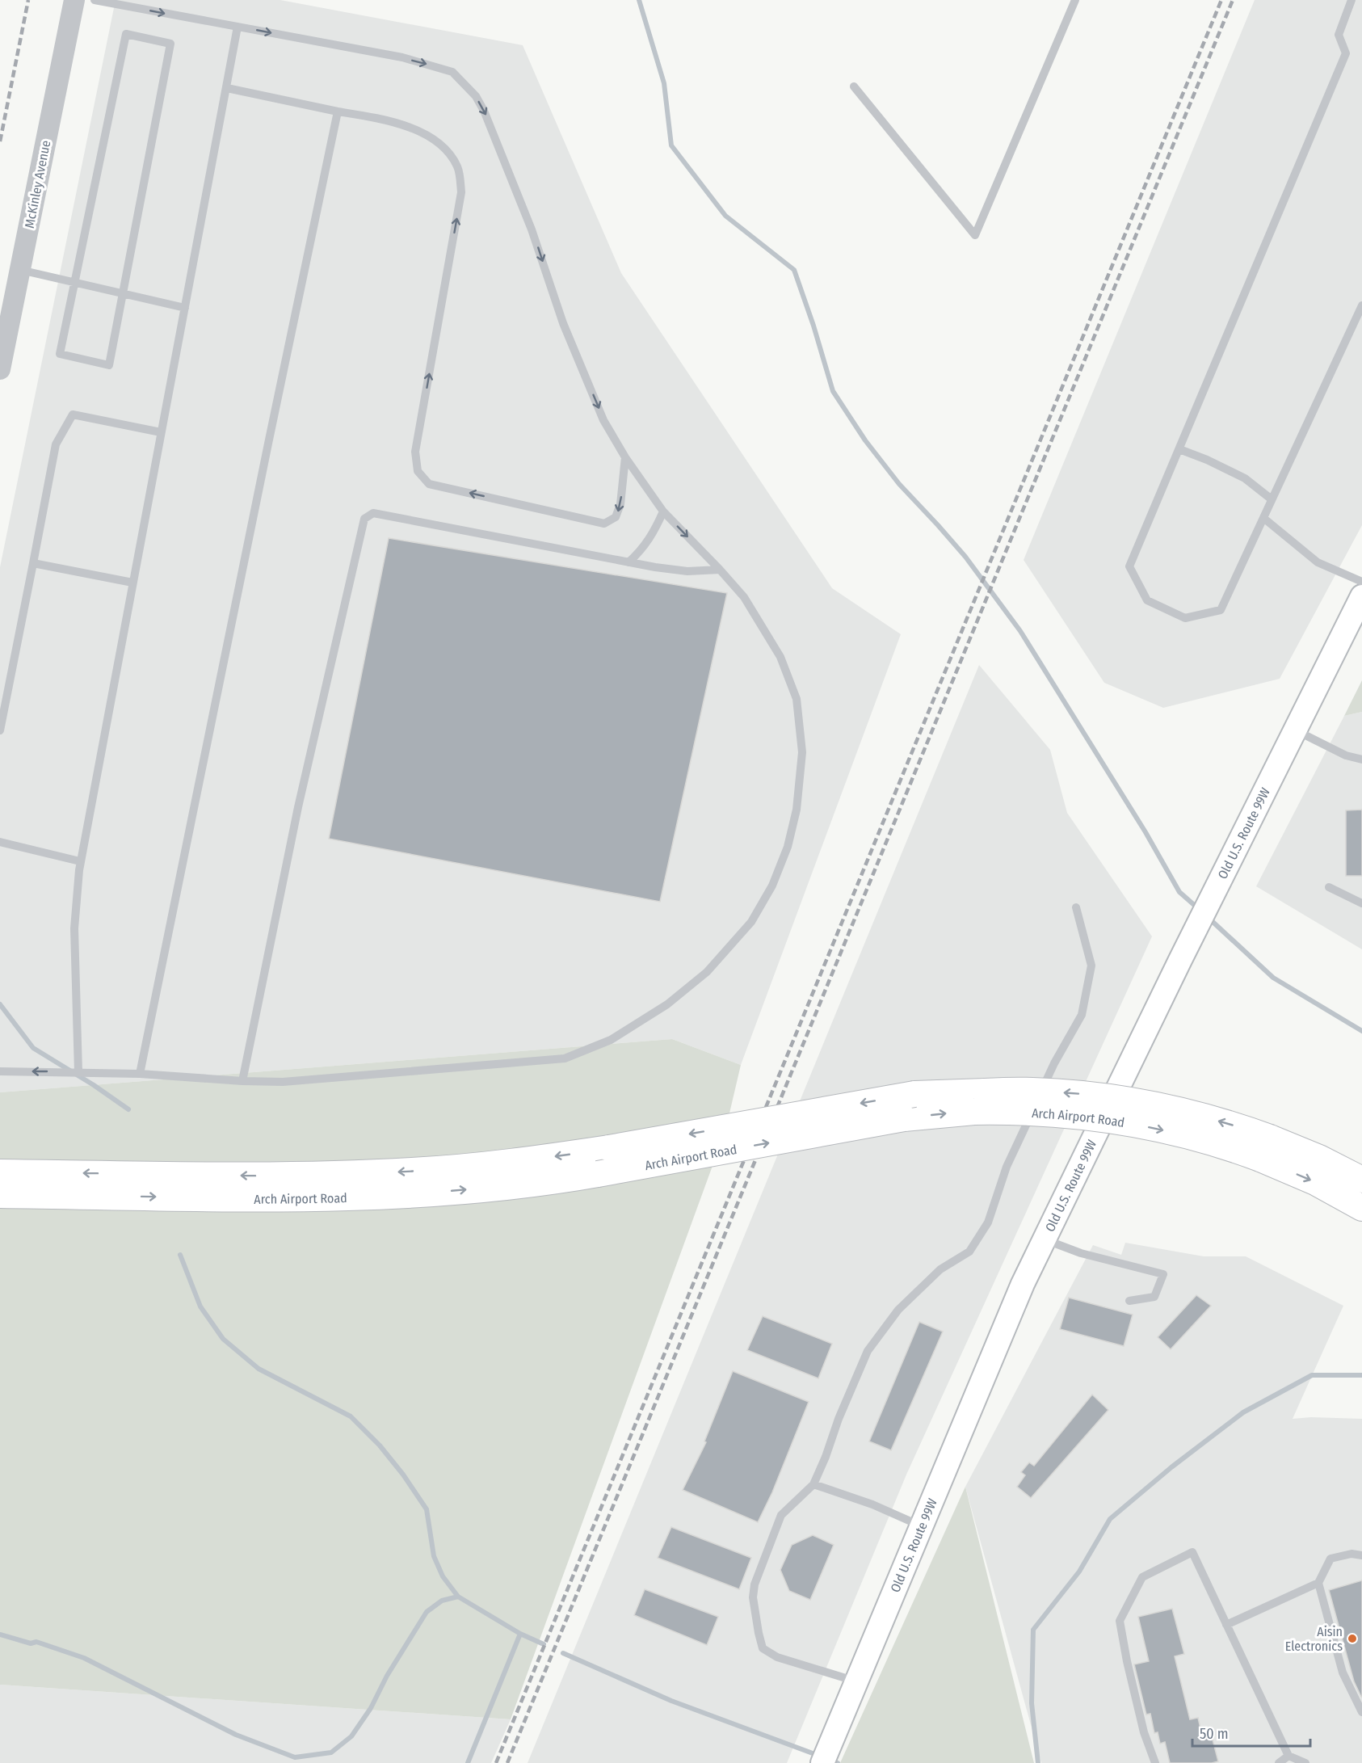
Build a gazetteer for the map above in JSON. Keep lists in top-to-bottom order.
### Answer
{
  "streets": {
    "main road": ["Old U.S. Route 99W", "Arch Airport Road"],
    "street": ["McKinley Avenue"]
  },
  "places": ["Aisin Electronics"],
  "scale_bar": "50 m"
}
